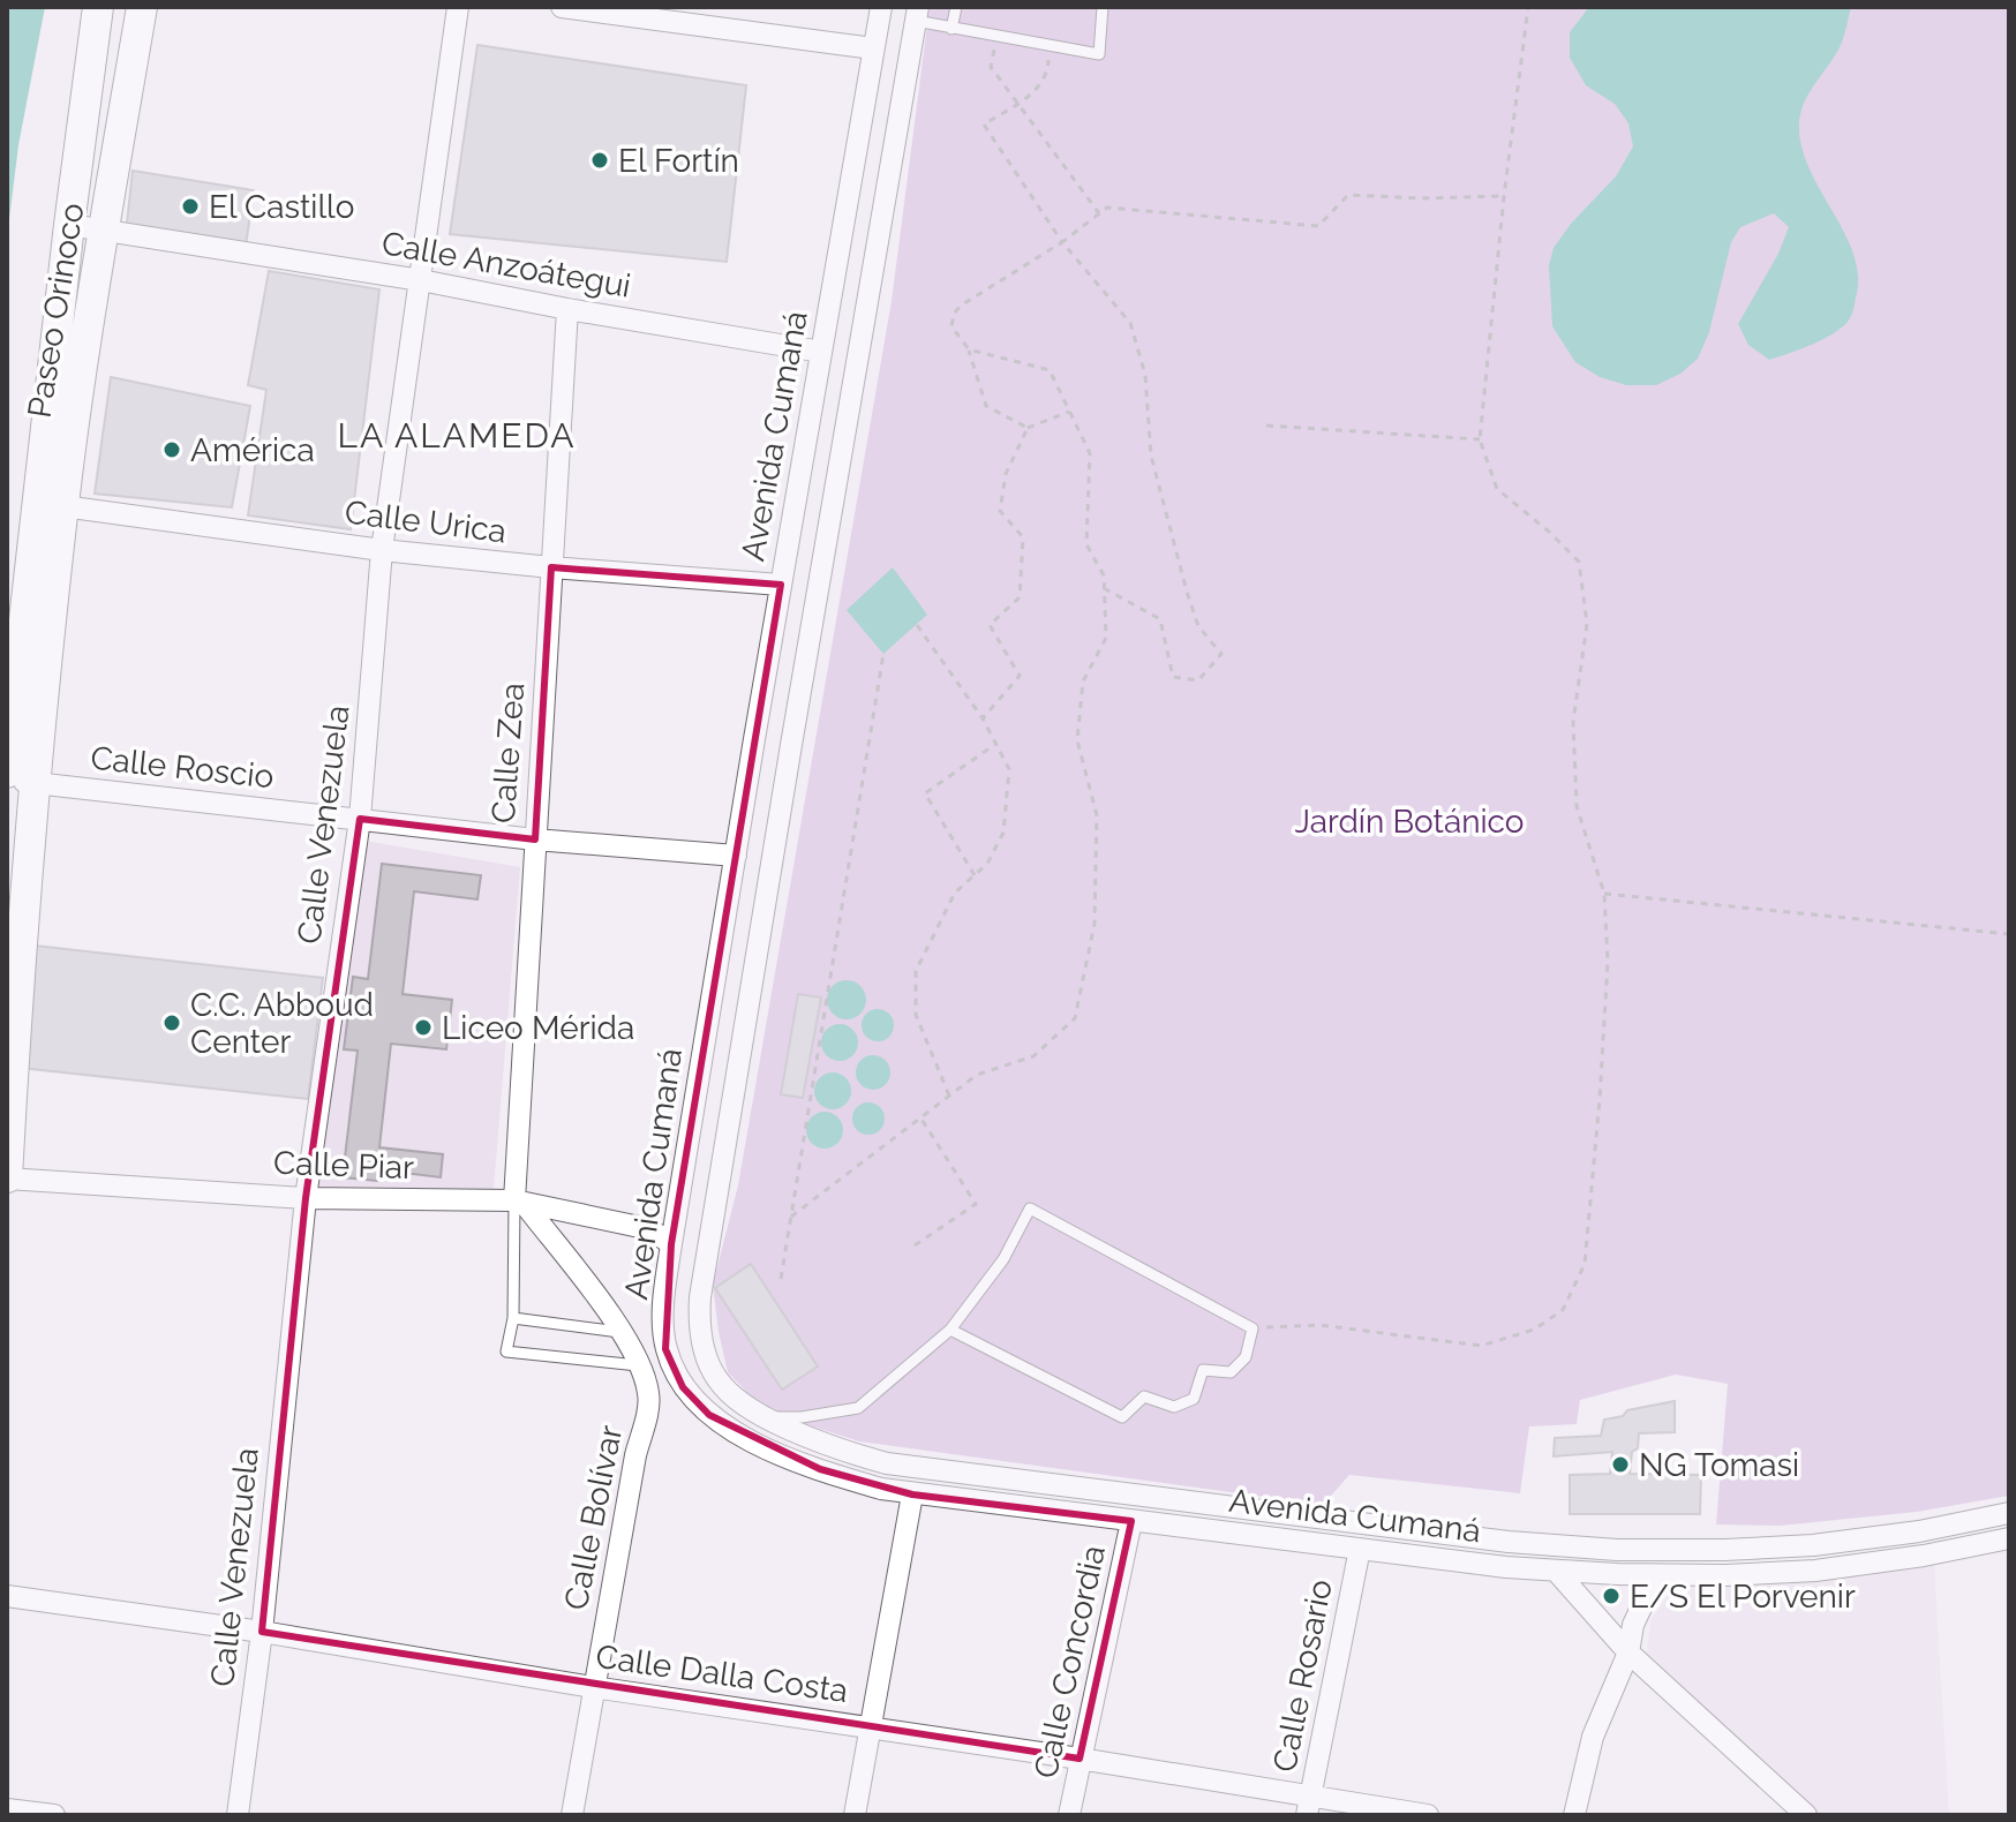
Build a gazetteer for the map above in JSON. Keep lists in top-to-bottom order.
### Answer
{
  "streets": {
    "street": [
      "Calle Anzoátegui",
      "Paseo Orinoco",
      "Avenida Cumaná",
      "Calle Urica",
      "Calle Zea",
      "Calle Roscio",
      "Calle Venezuela",
      "Calle Piar",
      "Calle Bolívar",
      "Calle Concordia",
      "Calle Dalla Costa",
      "Calle Rosario"
    ]
  },
  "crossings": [
    ["Calle Anzoátegui", "Paseo Orinoco"],
    ["Calle Anzoátegui", "Avenida Cumaná"],
    ["Calle Anzoátegui", "Calle Zea"],
    ["Calle Anzoátegui", "Calle Venezuela"],
    ["Paseo Orinoco", "Calle Urica"],
    ["Paseo Orinoco", "Calle Roscio"],
    ["Paseo Orinoco", "Calle Piar"],
    ["Avenida Cumaná", "Calle Urica"],
    ["Avenida Cumaná", "Calle Roscio"],
    ["Avenida Cumaná", "Calle Piar"],
    ["Avenida Cumaná", "Calle Concordia"],
    ["Avenida Cumaná", "Calle Rosario"],
    ["Calle Urica", "Calle Zea"],
    ["Calle Urica", "Calle Venezuela"],
    ["Calle Zea", "Calle Roscio"],
    ["Calle Zea", "Calle Piar"],
    ["Calle Roscio", "Calle Venezuela"],
    ["Calle Venezuela", "Calle Piar"],
    ["Calle Venezuela", "Calle Dalla Costa"],
    ["Calle Bolívar", "Calle Dalla Costa"],
    ["Calle Concordia", "Calle Dalla Costa"],
    ["Calle Dalla Costa", "Calle Rosario"]
  ],
  "districts": ["LA ALAMEDA"],
  "parks": ["Jardín Botánico"],
  "places": [
    "El Fortín",
    "El Castillo",
    "América",
    "C.C. Abboud Center",
    "Liceo Mérida",
    "NG Tomasi",
    "E/S El Porvenir"
  ]
}
